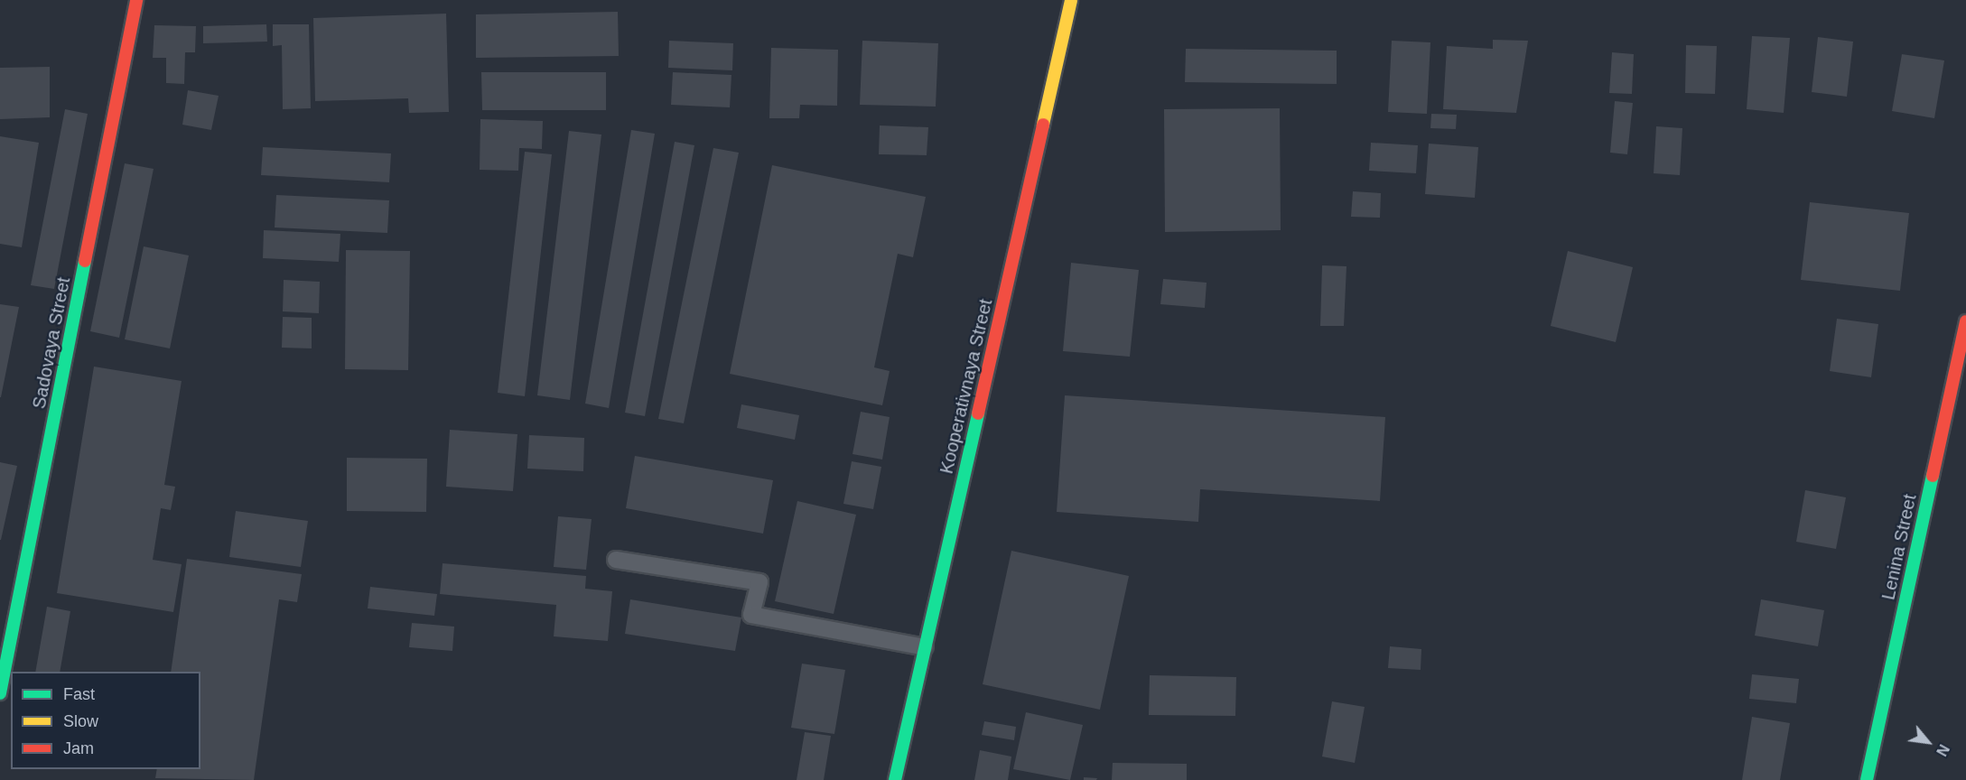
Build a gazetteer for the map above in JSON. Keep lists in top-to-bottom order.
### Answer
{
  "streets": {
    "street": ["Sadovaya Street", "Kooperativnaya Street", "Lenina Street"]
  },
  "legend": ["Fast", "Slow", "Jam"],
  "north": "bottom right"
}
